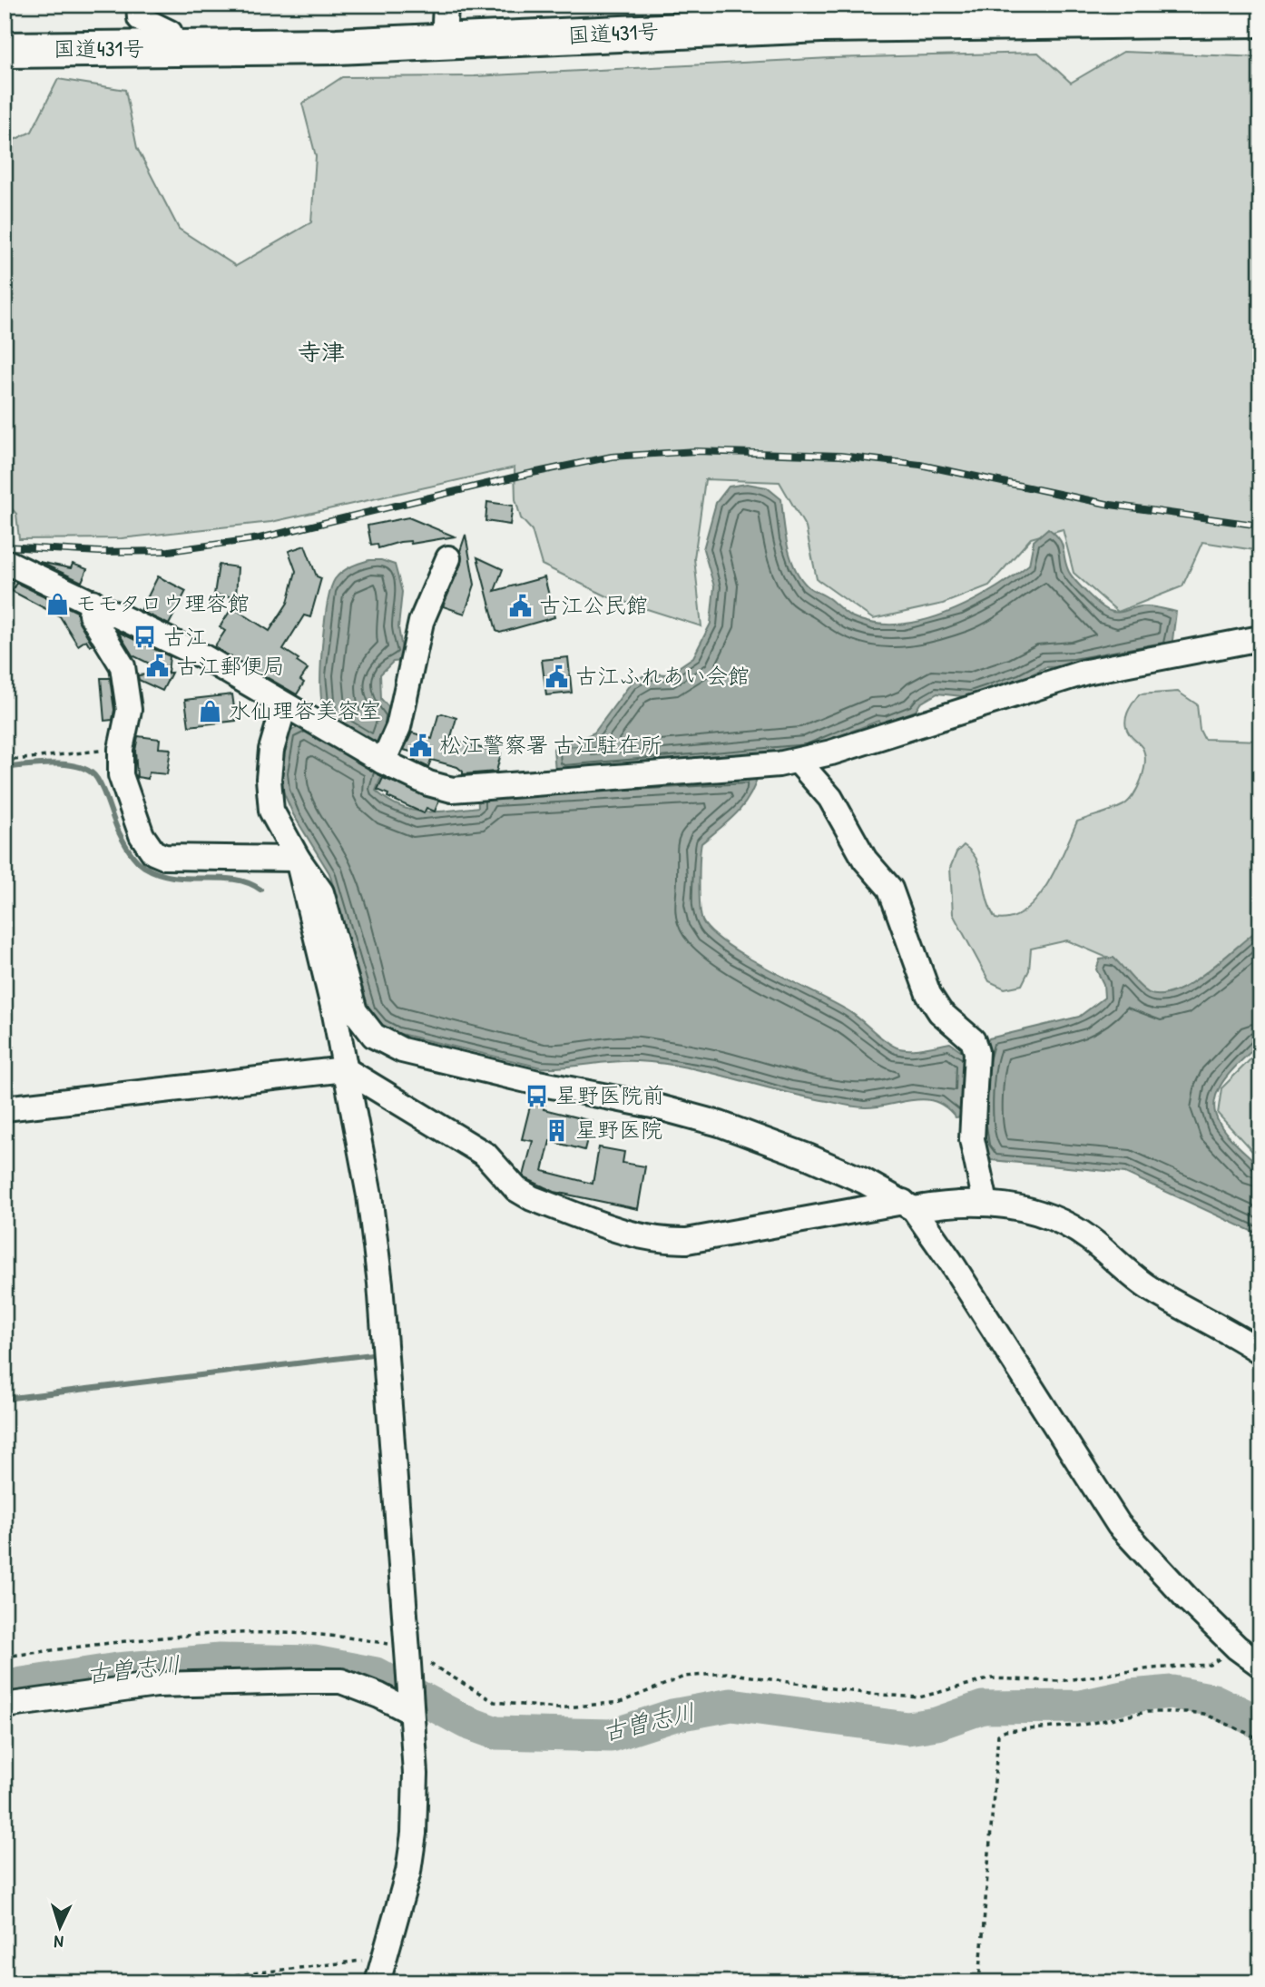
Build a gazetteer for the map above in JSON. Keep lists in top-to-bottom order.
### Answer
{
  "streets": {
    "highway": ["国道431号"]
  },
  "districts": ["寺津"],
  "water": ["古曽志川"],
  "places": {
    "shop": ["モモタロウ理容館", "水仙理容美容室"],
    "public building": [
      "古江公民館",
      "古江郵便局",
      "古江ふれあい会館",
      "松江警察署 古江駐在所"
    ],
    "bus stop": ["古江", "星野医院前"],
    "building": ["星野医院"]
  },
  "north": "bottom"
}
